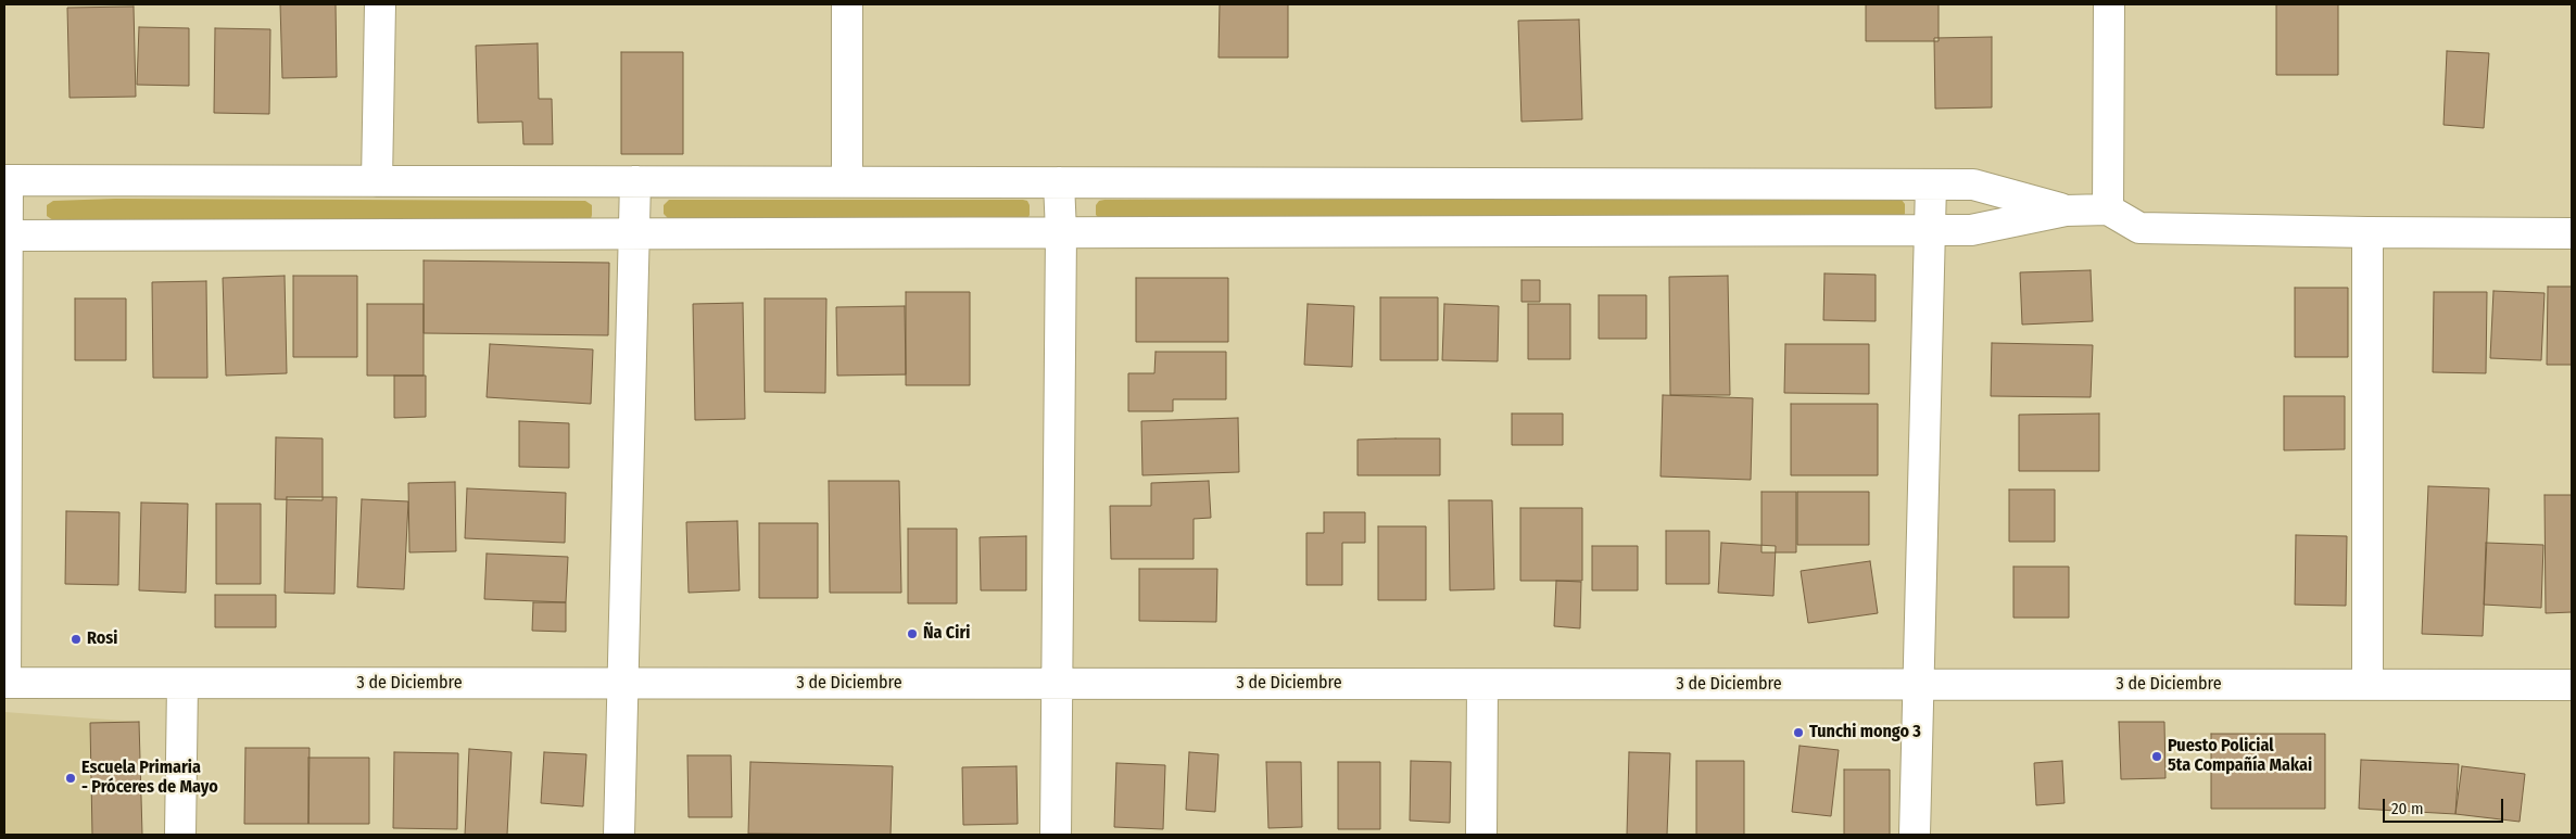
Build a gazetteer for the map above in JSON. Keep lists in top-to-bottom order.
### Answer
{
  "streets": {
    "street": ["3 de Diciembre"]
  },
  "places": [
    "Ña Ciri",
    "Rosi",
    "Tunchi mongo 3",
    "Puesto Policial 5ta Compañía Makai",
    "Escuela Primaria - Próceres de Mayo"
  ],
  "scale_bar": "20 m"
}
